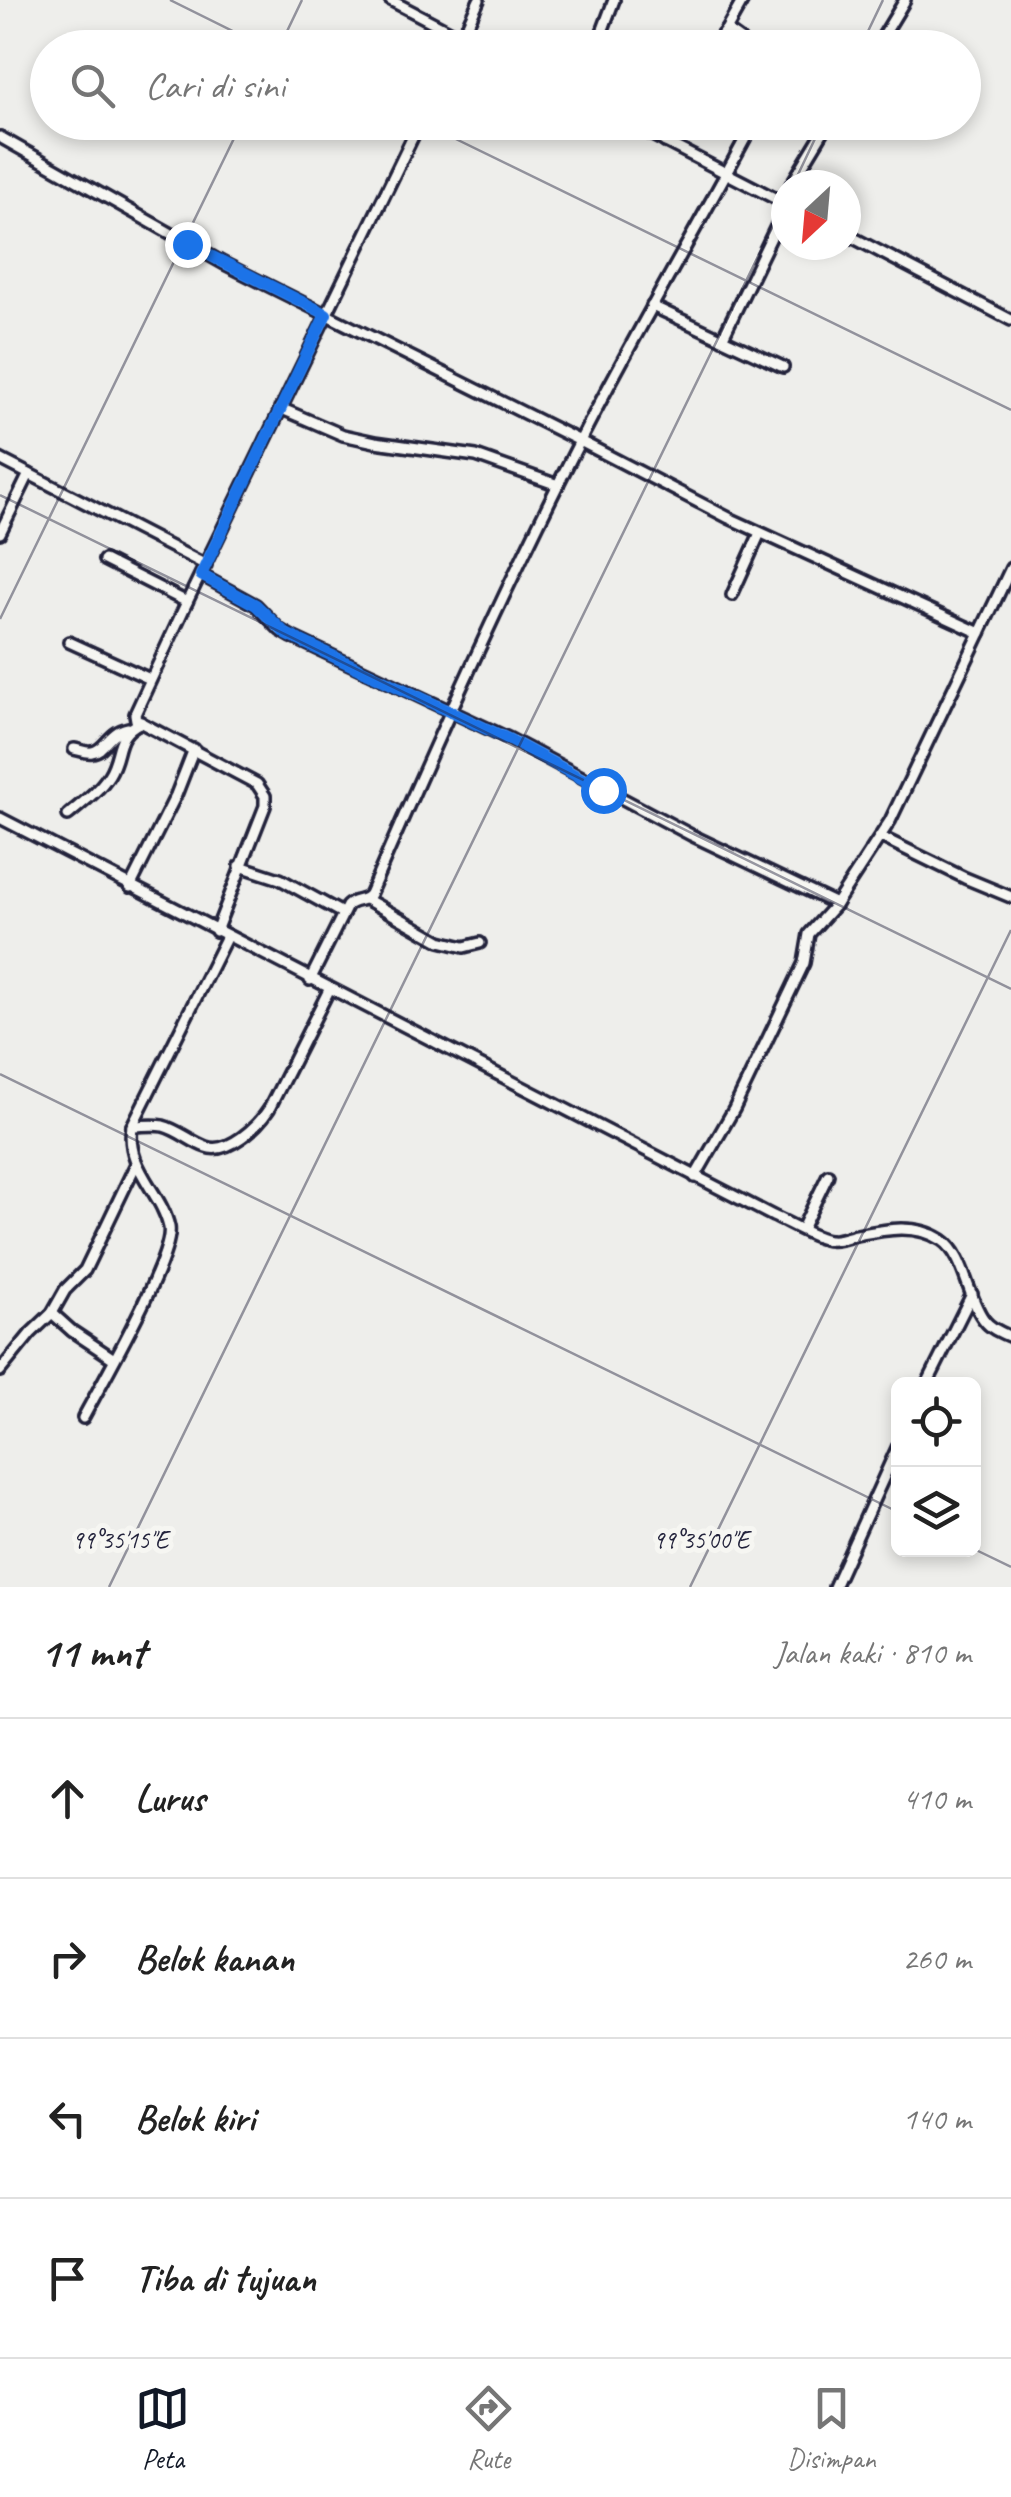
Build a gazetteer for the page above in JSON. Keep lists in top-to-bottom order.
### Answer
{
  "north": "bottom left",
  "page": {
    "search": "Cari di sini",
    "heading": ["11 mnt", "Jalan kaki · 810 m"],
    "list": [
      ["Lurus", "410 m"],
      ["Belok kanan", "260 m"],
      ["Belok kiri", "140 m"],
      "Tiba di tujuan"
    ],
    "nav": ["Peta", "Rute", "Disimpan"]
  },
  "coordinates": ["99°35'15\"E", "99°35'00\"E"]
}
